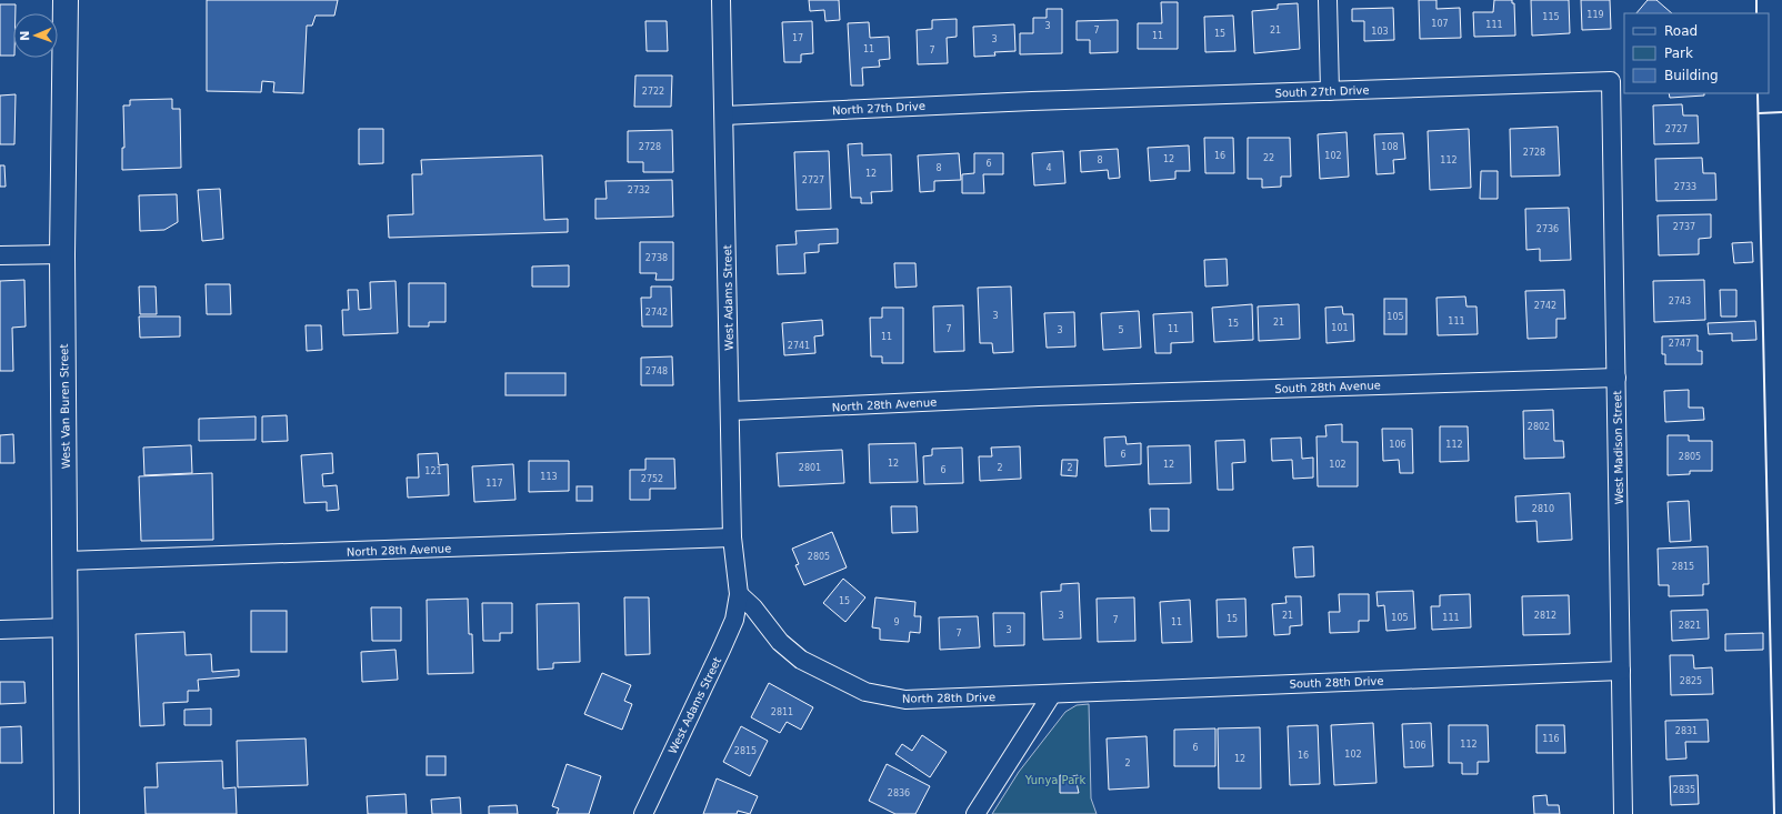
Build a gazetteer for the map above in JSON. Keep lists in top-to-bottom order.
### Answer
{
  "streets": {
    "main road": ["West Van Buren Street"],
    "street": [
      "South 27th Drive",
      "North 27th Drive",
      "West Adams Street",
      "South 28th Avenue",
      "North 28th Avenue",
      "West Madison Street",
      "South 28th Drive",
      "North 28th Drive"
    ]
  },
  "crossings": [
    ["South 27th Drive", "North 27th Drive"],
    ["South 27th Drive", "West Madison Street"],
    ["North 27th Drive", "West Adams Street"],
    ["West Adams Street", "North 28th Avenue"],
    ["West Adams Street", "North 28th Drive"],
    ["South 28th Avenue", "North 28th Avenue"],
    ["South 28th Avenue", "West Madison Street"],
    ["North 28th Avenue", "West Van Buren Street"],
    ["West Madison Street", "South 28th Drive"],
    ["South 28th Drive", "North 28th Drive"]
  ],
  "parks": ["Yunya Park"],
  "house_numbers": [
    "119",
    "115",
    "107",
    "111",
    "3",
    "7",
    "21",
    "103",
    "15",
    "11",
    "17",
    "3",
    "11",
    "7",
    "2722",
    "2727",
    "2728",
    "108",
    "2728",
    "16",
    "102",
    "22",
    "12",
    "8",
    "112",
    "6",
    "8",
    "4",
    "12",
    "2727",
    "2733",
    "2732",
    "2737",
    "2736",
    "2738",
    "2743",
    "2742",
    "2742",
    "3",
    "105",
    "111",
    "21",
    "15",
    "101",
    "7",
    "11",
    "3",
    "5",
    "11",
    "2747",
    "2741",
    "2748",
    "2802",
    "106",
    "112",
    "6",
    "2805",
    "12",
    "12",
    "102",
    "2801",
    "2",
    "2",
    "6",
    "121",
    "113",
    "2752",
    "117",
    "2810",
    "2805",
    "2815",
    "15",
    "3",
    "21",
    "2812",
    "105",
    "111",
    "15",
    "7",
    "9",
    "11",
    "2821",
    "3",
    "7",
    "2825",
    "2811",
    "2831",
    "116",
    "112",
    "106",
    "6",
    "2815",
    "102",
    "16",
    "12",
    "2",
    "2835",
    "2836"
  ],
  "legend": ["Road", "Park", "Building"],
  "north": "left"
}
